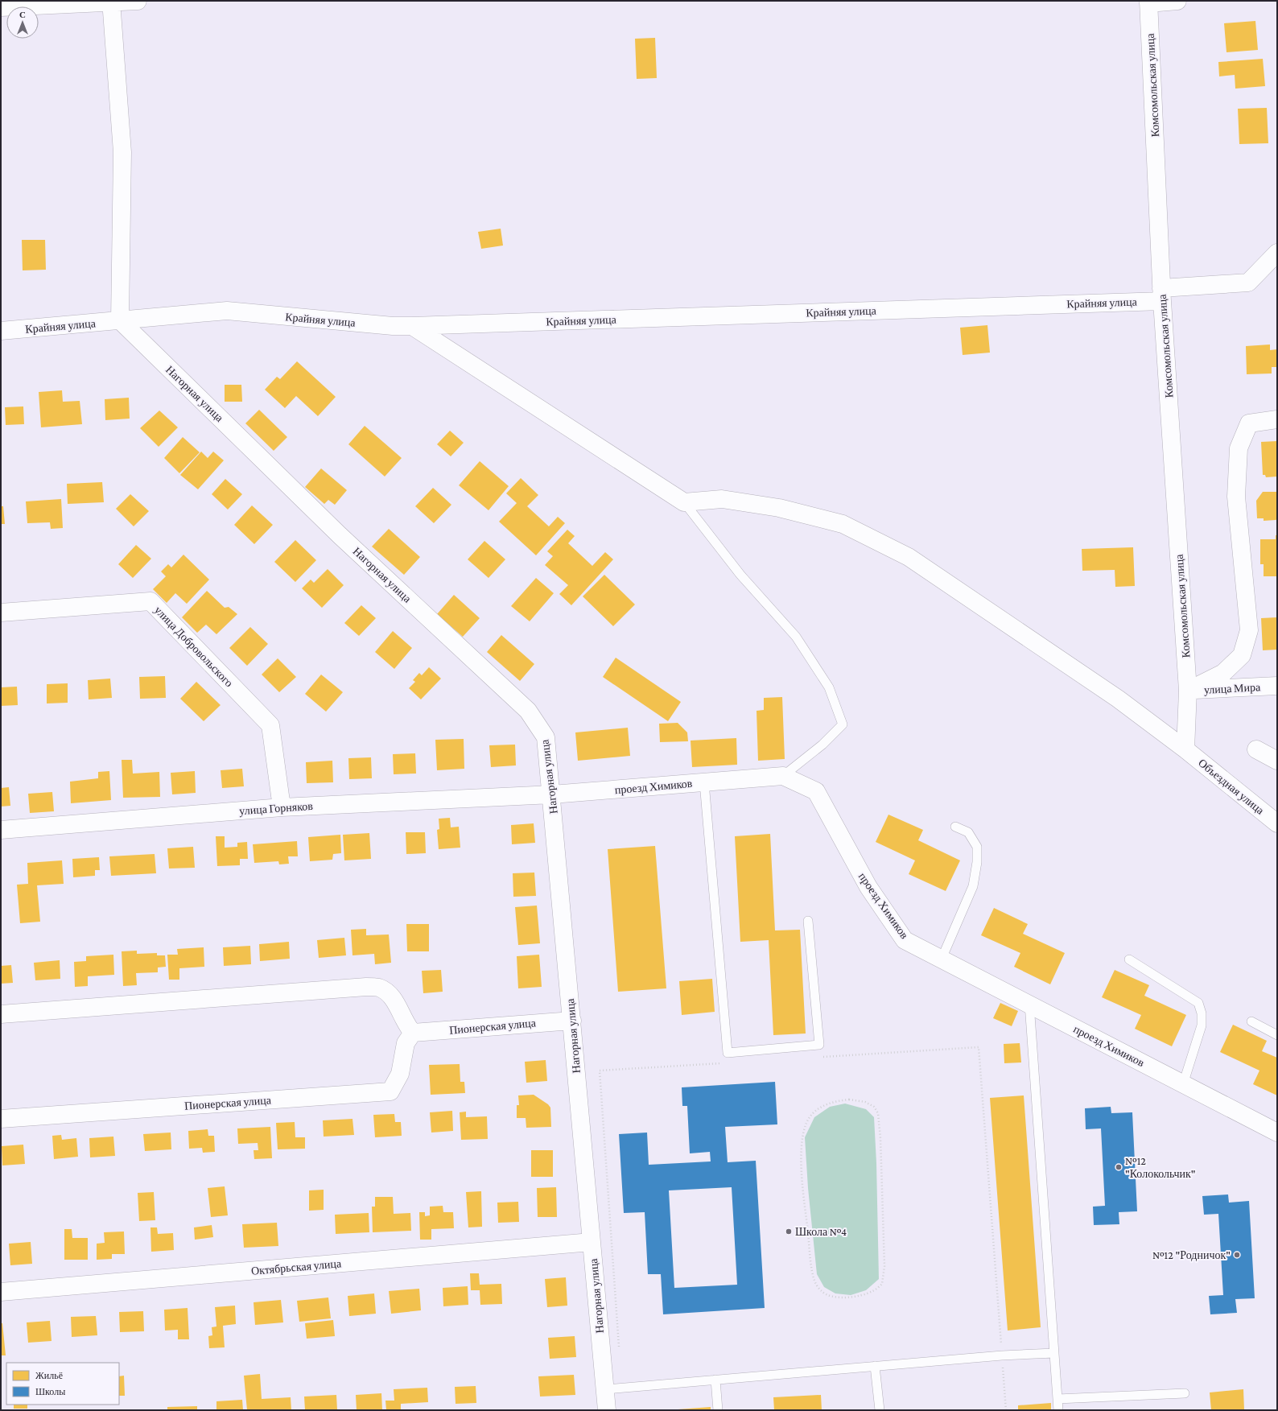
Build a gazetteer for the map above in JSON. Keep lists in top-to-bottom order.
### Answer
{
  "streets": {
    "street": [
      "Комсомольская улица",
      "Крайняя улица",
      "Нагорная улица",
      "улица Добровольского",
      "улица Мира",
      "проезд Химиков",
      "Объездная улица",
      "улица Горняков",
      "Пионерская улица",
      "Октябрьская улица"
    ]
  },
  "crossings": [
    ["Комсомольская улица", "Крайняя улица"],
    ["Комсомольская улица", "улица Мира"],
    ["Комсомольская улица", "Объездная улица"],
    ["Крайняя улица", "Нагорная улица"],
    ["Нагорная улица", "проезд Химиков"],
    ["Нагорная улица", "улица Горняков"],
    ["Нагорная улица", "Пионерская улица"],
    ["Нагорная улица", "Октябрьская улица"],
    ["улица Добровольского", "улица Горняков"],
    ["проезд Химиков", "улица Горняков"]
  ],
  "places": ["№12 \"Колокольчик\"", "Школа №4", "№12 \"Родничок\""],
  "legend": ["Жильё", "Школы"],
  "north": "top"
}
